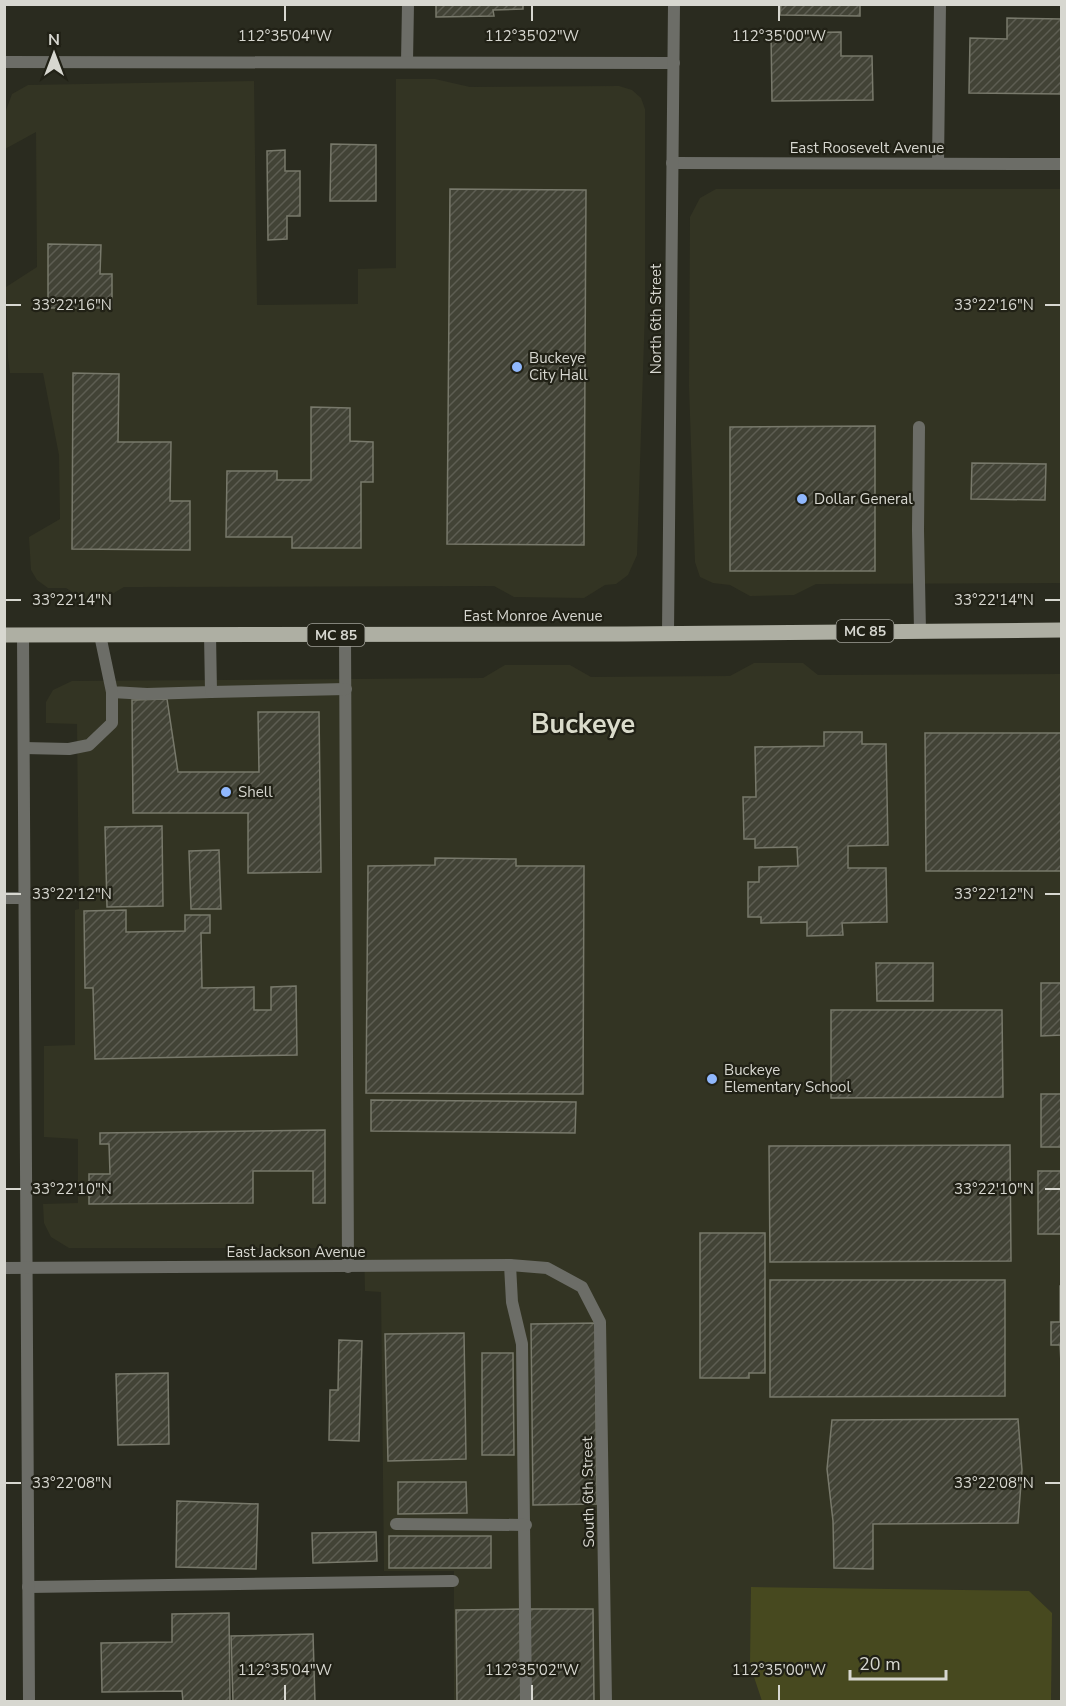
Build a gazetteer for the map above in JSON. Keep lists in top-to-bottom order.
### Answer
{
  "streets": {
    "main road": ["East Monroe Avenue", "MC 85"],
    "street": [
      "East Roosevelt Avenue",
      "North 6th Street",
      "East Jackson Avenue",
      "South 6th Street"
    ]
  },
  "crossings": [
    ["East Roosevelt Avenue", "North 6th Street"],
    ["North 6th Street", "East Monroe Avenue"],
    ["East Jackson Avenue", "South 6th Street"]
  ],
  "districts": ["Buckeye"],
  "places": [
    "Buckeye City Hall",
    "Dollar General",
    "Shell",
    "Buckeye Elementary School"
  ],
  "scale_bar": "20 m",
  "north": "top",
  "coordinates": [
    "112°35'04\"W",
    "112°35'02\"W",
    "112°35'00\"W",
    "33°22'16\"N",
    "33°22'14\"N",
    "33°22'12\"N",
    "33°22'10\"N",
    "33°22'08\"N"
  ]
}
